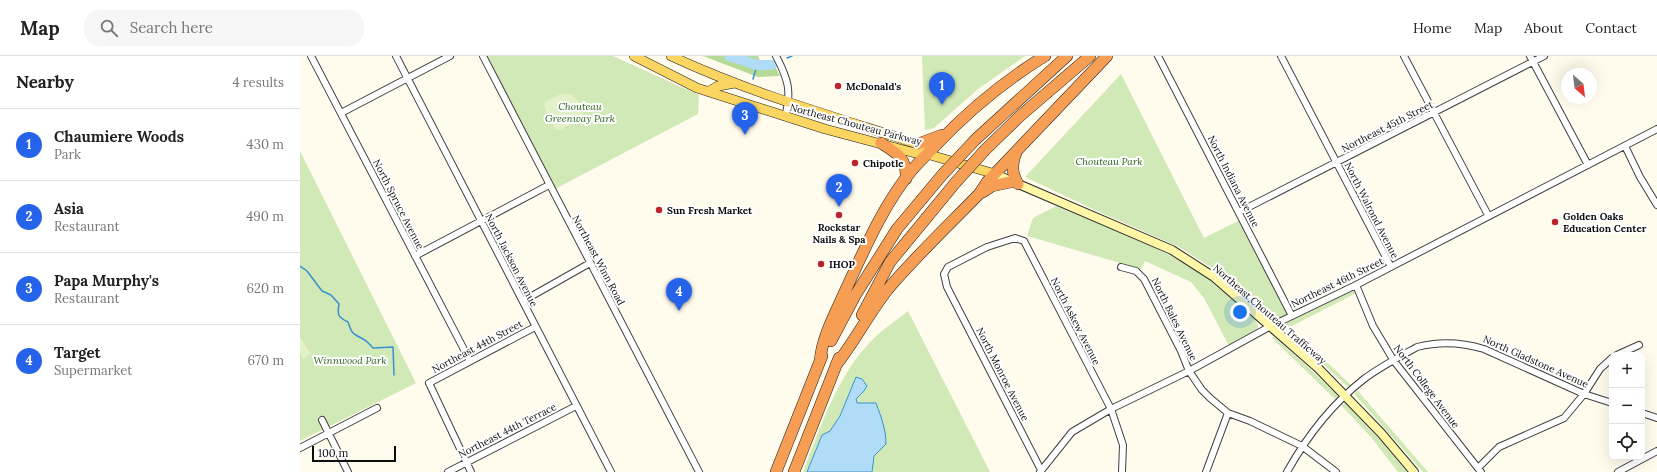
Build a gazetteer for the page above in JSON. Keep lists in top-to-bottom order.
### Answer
{
  "streets": {
    "main road": ["Northeast Chouteau Parkway", "Northeast Chouteau Trafficway"],
    "street": [
      "Northeast 45th Street",
      "North Indiana Avenue",
      "North Spruce Avenue",
      "North Walrond Avenue",
      "North Jackson Avenue",
      "Northeast Winn Road",
      "Northeast 46th Street",
      "North Bales Avenue",
      "North Askew Avenue",
      "Northeast 44th Street",
      "North Gladstone Avenue",
      "North Monroe Avenue",
      "North College Avenue",
      "Northeast 44th Terrace"
    ]
  },
  "crossings": [
    ["Northeast 45th Street", "North Indiana Avenue"],
    ["Northeast 45th Street", "North Walrond Avenue"],
    ["North Indiana Avenue", "Northeast 46th Street"],
    ["North Spruce Avenue", "Northeast 44th Street"],
    ["North Walrond Avenue", "Northeast 46th Street"],
    ["North Jackson Avenue", "Northeast 44th Street"],
    ["North Jackson Avenue", "Northeast 44th Terrace"],
    ["Northeast 46th Street", "Northeast Chouteau Trafficway"],
    ["Northeast 46th Street", "North Bales Avenue"],
    ["Northeast 46th Street", "North Askew Avenue"],
    ["Northeast 46th Street", "North Monroe Avenue"],
    ["Northeast 46th Street", "North College Avenue"],
    ["Northeast Chouteau Trafficway", "North Gladstone Avenue"],
    ["North Askew Avenue", "North Monroe Avenue"],
    ["Northeast 44th Street", "Northeast 44th Terrace"],
    ["North Gladstone Avenue", "North College Avenue"]
  ],
  "parks": ["Chouteau Greenway Park", "Chouteau Park", "Winnwood Park"],
  "places": [
    "McDonald's",
    "Chipotle",
    "Sun Fresh Market",
    "Rockstar Nails & Spa",
    "Golden Oaks Education Center",
    "IHOP"
  ],
  "scale_bar": "100 m",
  "north": "bottom right",
  "page": {
    "header": "Map",
    "search": "Search here",
    "nav": [
      "Home",
      "Map",
      "About",
      "Contact"
    ],
    "heading": ["Nearby", "4 results"],
    "pins": [
      "1",
      "3",
      "2",
      "4"
    ],
    "list": [
      {
        "mark": "1",
        "name": "Chaumiere Woods",
        "note": "Park",
        "value": "430 m"
      },
      {
        "mark": "2",
        "name": "Asia",
        "note": "Restaurant",
        "value": "490 m"
      },
      {
        "mark": "3",
        "name": "Papa Murphy's",
        "note": "Restaurant",
        "value": "620 m"
      },
      {
        "mark": "4",
        "name": "Target",
        "note": "Supermarket",
        "value": "670 m"
      }
    ],
    "map_buttons": ["+", "−"],
    "scale": "100 m"
  }
}
